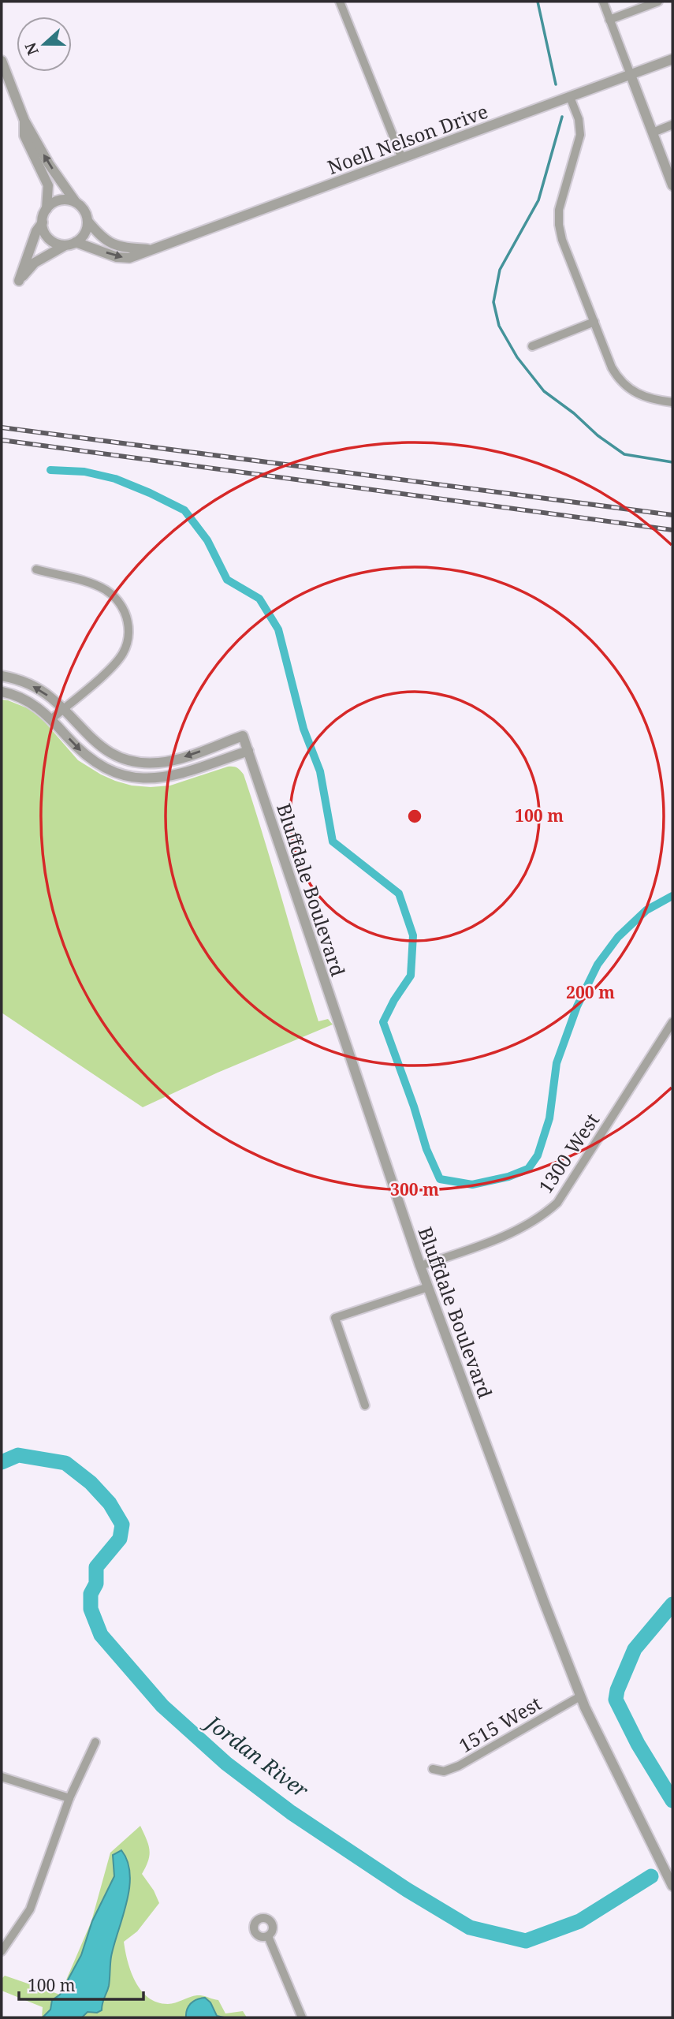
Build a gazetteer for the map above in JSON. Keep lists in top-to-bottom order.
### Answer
{
  "streets": {
    "street": [
      "Noell Nelson Drive",
      "Bluffdale Boulevard",
      "1300 West",
      "1515 West"
    ]
  },
  "crossings": [
    ["Bluffdale Boulevard", "1300 West"],
    ["Bluffdale Boulevard", "1515 West"]
  ],
  "water": ["Jordan River"],
  "scale_bar": "100 m",
  "north": "left",
  "rings": ["100 m", "200 m", "300 m"]
}
